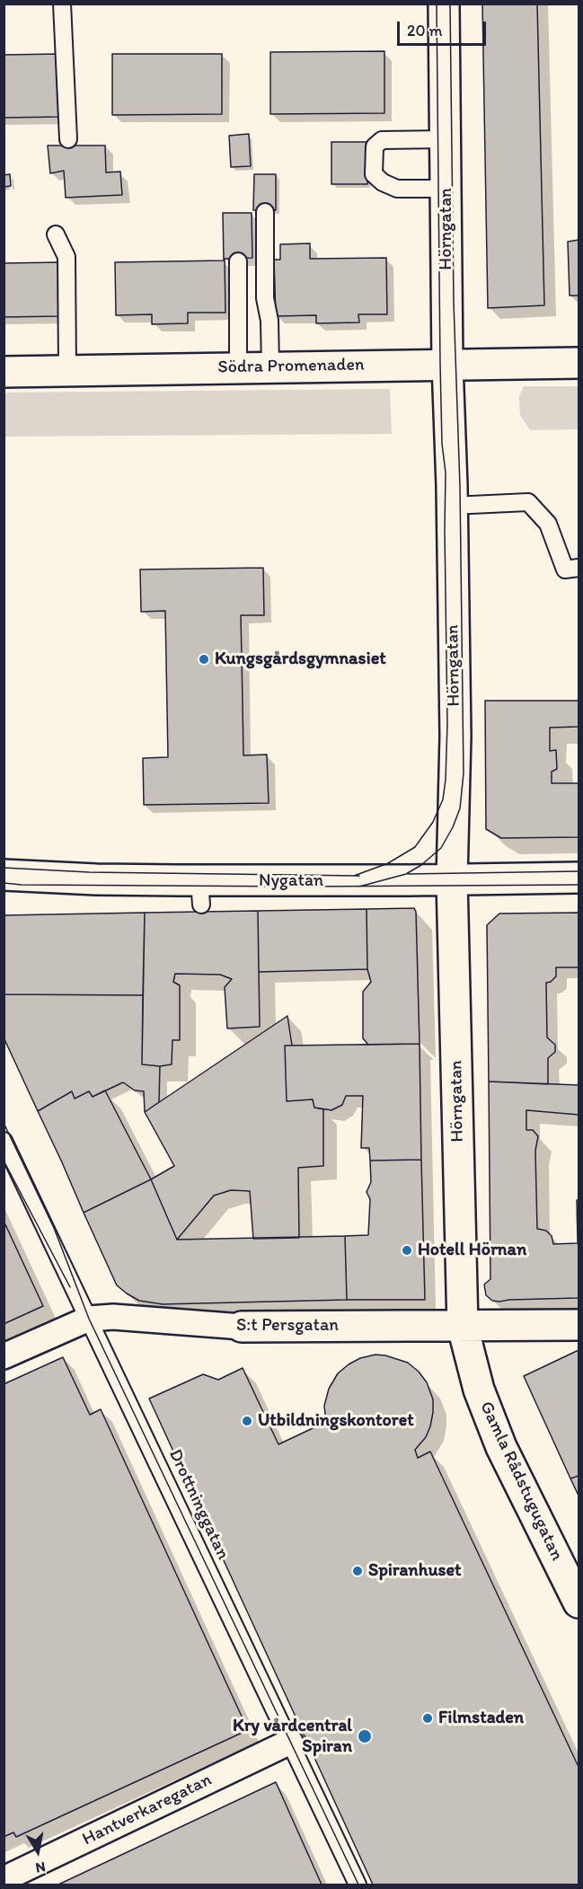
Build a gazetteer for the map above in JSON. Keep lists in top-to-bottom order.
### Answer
{
  "streets": {
    "street": [
      "Hörngatan",
      "Södra Promenaden",
      "Nygatan",
      "S:t Persgatan",
      "Gamla Rådstugugatan",
      "Hantverkaregatan"
    ],
    "lane": ["Drottninggatan"]
  },
  "crossings": [
    ["Hörngatan", "Södra Promenaden"],
    ["Hörngatan", "Nygatan"],
    ["Hörngatan", "S:t Persgatan"],
    ["Hörngatan", "Gamla Rådstugugatan"],
    ["S:t Persgatan", "Gamla Rådstugugatan"],
    ["S:t Persgatan", "Drottninggatan"],
    ["Drottninggatan", "Hantverkaregatan"]
  ],
  "places": [
    "Kungsgårdsgymnasiet",
    "Hotell Hörnan",
    "Utbildningskontoret",
    "Spiranhuset",
    "Filmstaden",
    "Kry vårdcentral Spiran"
  ],
  "scale_bar": "20 m",
  "north": "bottom"
}
